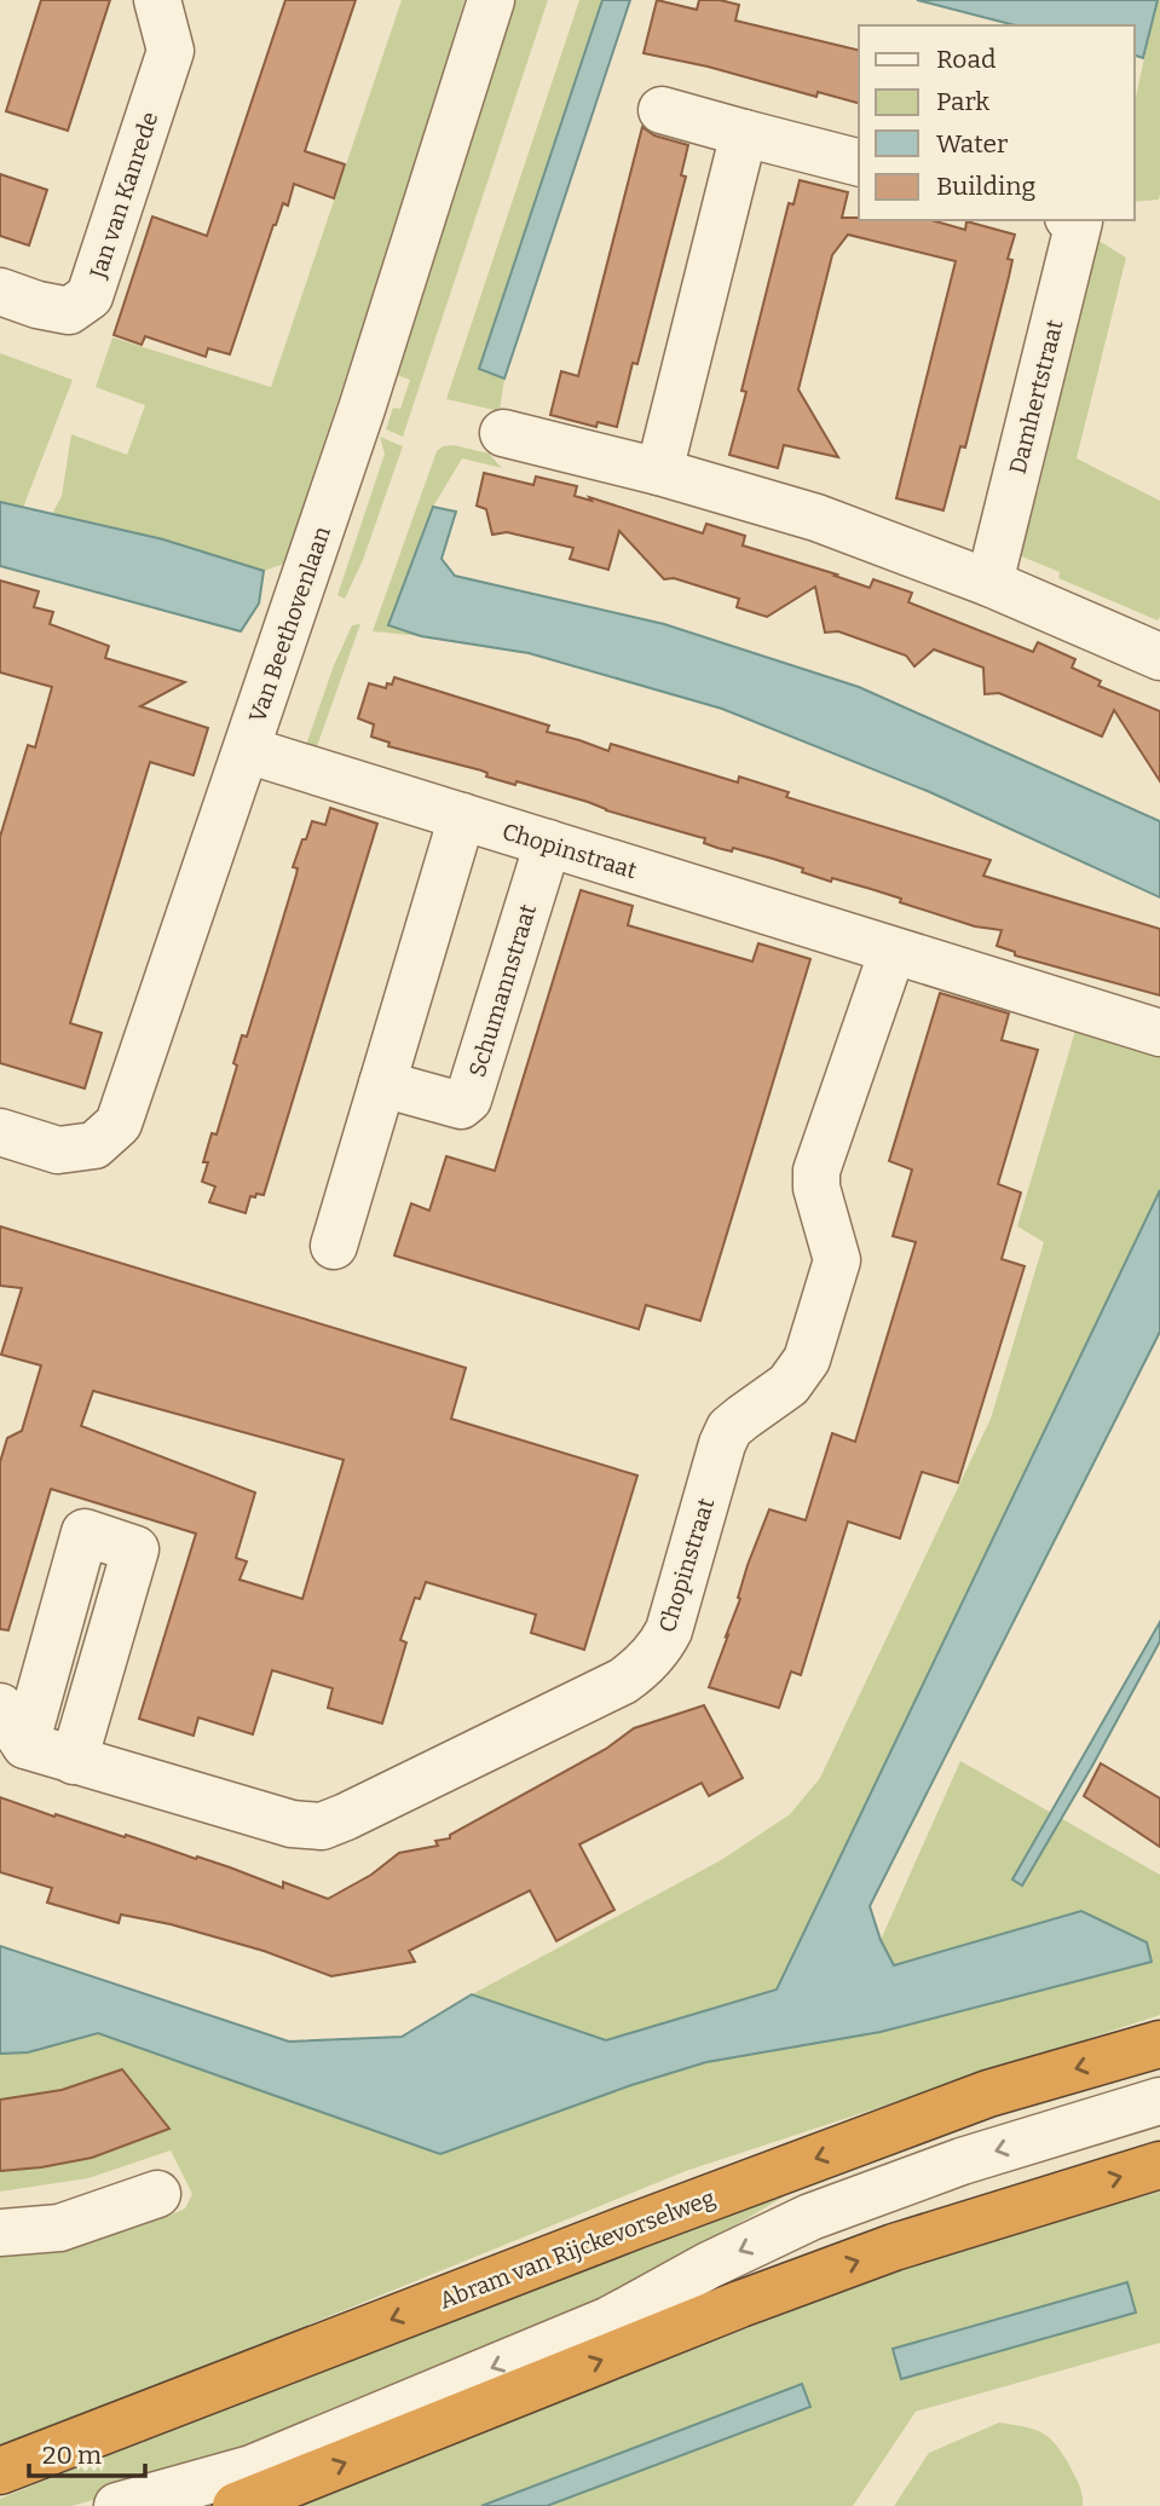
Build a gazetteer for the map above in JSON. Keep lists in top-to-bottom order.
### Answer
{
  "streets": {
    "highway": ["Abram van Rijckevorselweg"],
    "street": [
      "Jan van Kanrede",
      "Damhertstraat",
      "Van Beethovenlaan",
      "Chopinstraat",
      "Schumannstraat"
    ]
  },
  "crossings": [
    ["Van Beethovenlaan", "Chopinstraat"],
    ["Chopinstraat", "Schumannstraat"]
  ],
  "legend": [
    "Road",
    "Park",
    "Water",
    "Building"
  ],
  "scale_bar": "20 m"
}
